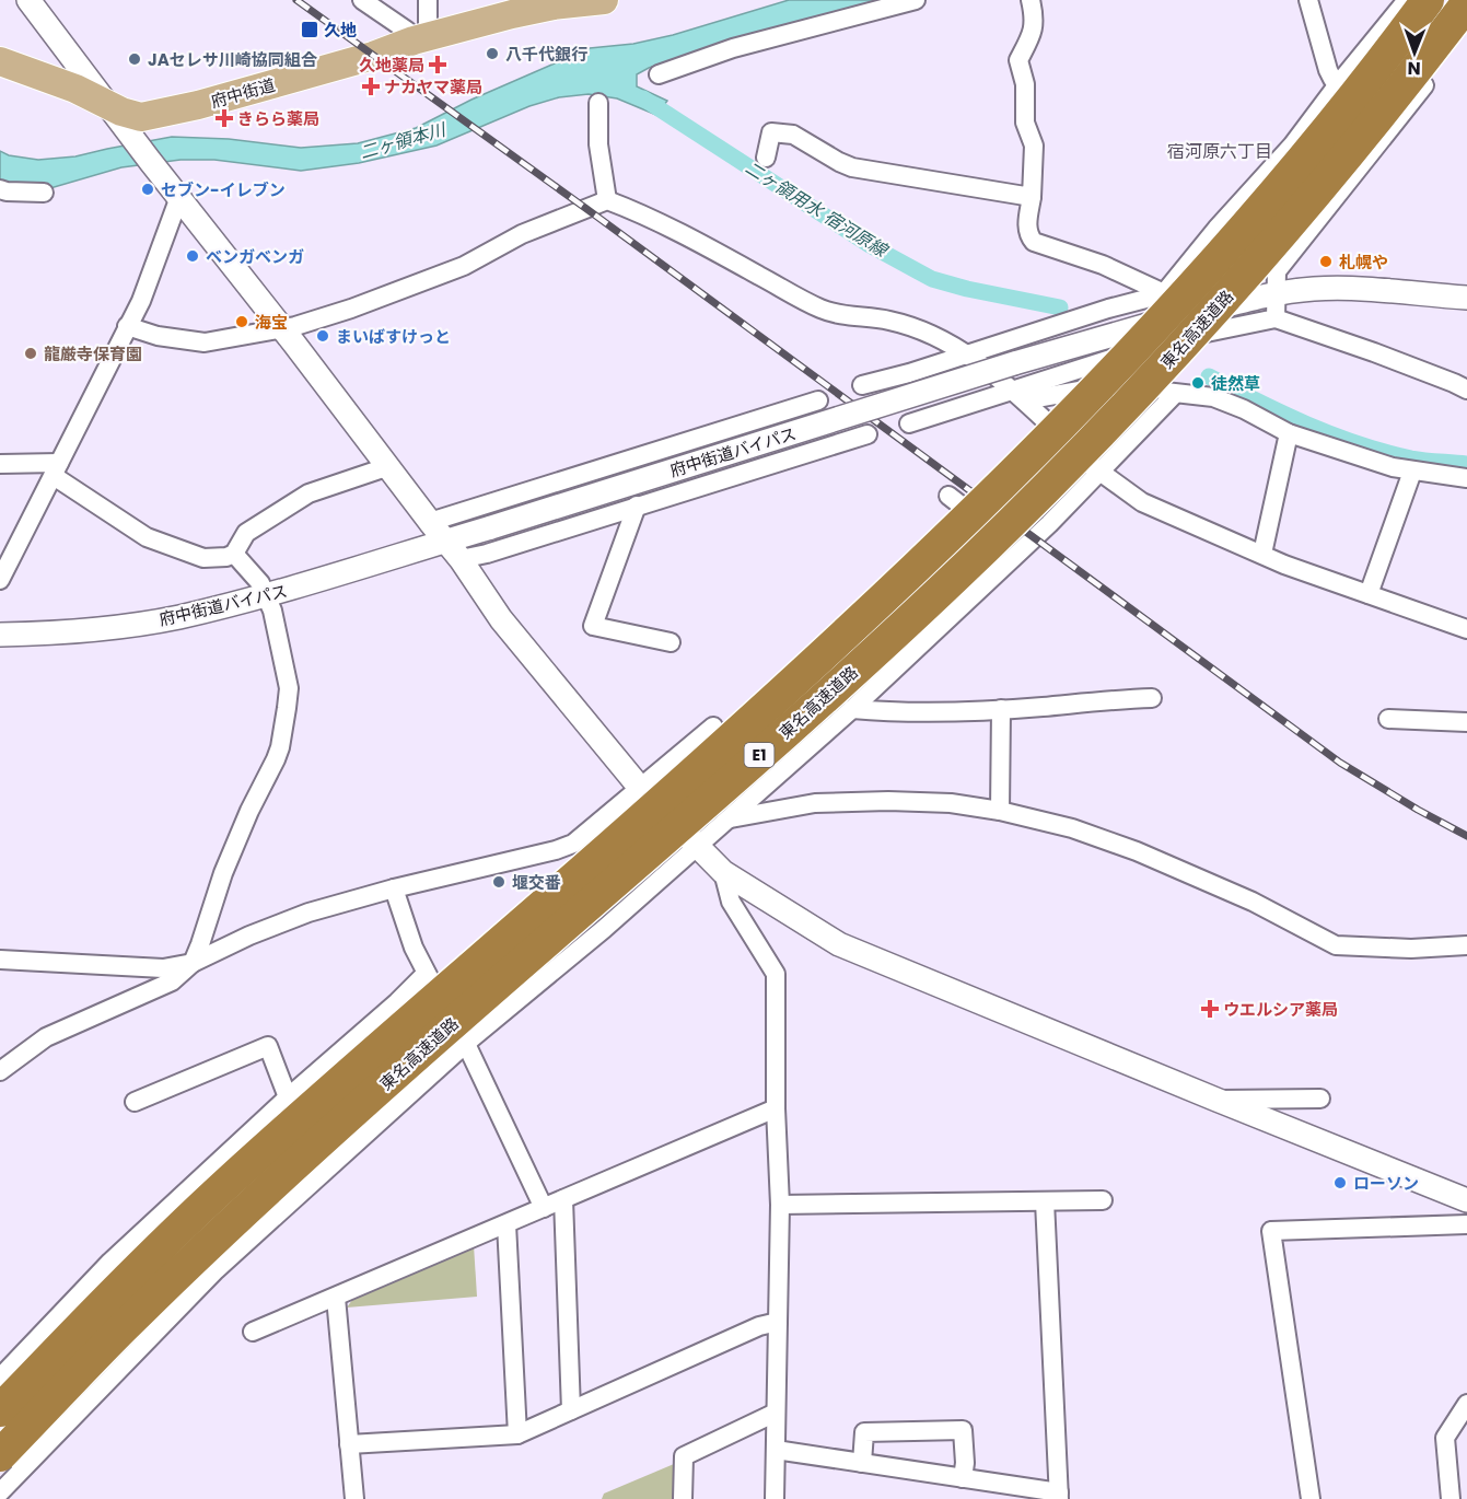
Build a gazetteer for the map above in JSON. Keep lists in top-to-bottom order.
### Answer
{
  "streets": {
    "highway": ["東名高速道路", "E1"],
    "main road": ["府中街道"],
    "street": ["府中街道バイパス"]
  },
  "districts": ["宿河原六丁目"],
  "water": ["二ヶ領本川", "二ヶ領用水 宿河原線"],
  "places": {
    "transit": ["久地"],
    "other": [
      "八千代銀行",
      "JAセレサ川崎協同組合",
      "セブン-イレブン",
      "ベンガベンガ",
      "札幌や",
      "海宝",
      "まいばすけっと",
      "龍厳寺保育園",
      "徒然草",
      "堰交番",
      "ローソン"
    ],
    "health": [
      "久地薬局",
      "ナカヤマ薬局",
      "きらら薬局",
      "ウエルシア薬局"
    ]
  },
  "north": "bottom"
}
